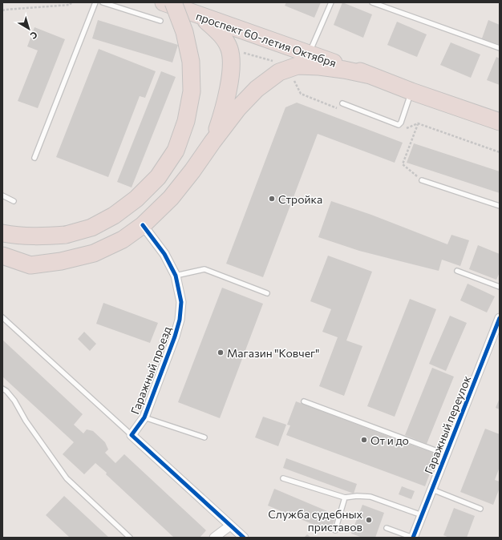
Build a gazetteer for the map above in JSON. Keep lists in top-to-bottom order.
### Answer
{
  "streets": {
    "highway": ["проспект 60-летия Октября"],
    "street": ["Гаражный проезд", "Гаражный переулок"]
  },
  "crossings": [
    ["проспект 60-летия Октября", "Гаражный проезд"]
  ],
  "places": [
    "Стройка",
    "Магазин \"Ковчег\"",
    "От и до",
    "Служба судебных приставов"
  ],
  "north": "bottom right"
}
